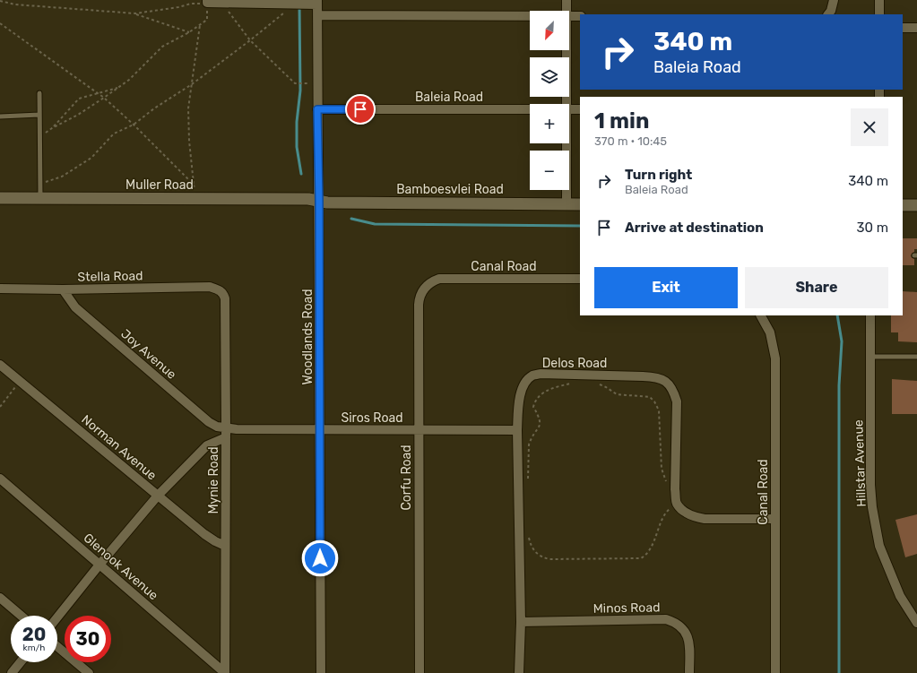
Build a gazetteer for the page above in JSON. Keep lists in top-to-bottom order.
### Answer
{
  "streets": {
    "street": [
      "Baleia Road",
      "Muller Road",
      "Bamboesvlei Road",
      "Canal Road",
      "Stella Road",
      "Woodlands Road",
      "Joy Avenue",
      "Delos Road",
      "Siros Road",
      "Norman Avenue",
      "Hillstar Avenue",
      "Corfu Road",
      "Mynie Road",
      "Glenook Avenue",
      "Minos Road"
    ]
  },
  "crossings": [
    ["Baleia Road", "Woodlands Road"],
    ["Muller Road", "Bamboesvlei Road"],
    ["Muller Road", "Woodlands Road"],
    ["Bamboesvlei Road", "Woodlands Road"],
    ["Canal Road", "Corfu Road"],
    ["Stella Road", "Joy Avenue"],
    ["Stella Road", "Mynie Road"],
    ["Woodlands Road", "Siros Road"],
    ["Joy Avenue", "Siros Road"],
    ["Joy Avenue", "Mynie Road"],
    ["Delos Road", "Siros Road"],
    ["Delos Road", "Minos Road"],
    ["Siros Road", "Corfu Road"],
    ["Siros Road", "Mynie Road"],
    ["Norman Avenue", "Mynie Road"],
    ["Mynie Road", "Glenook Avenue"]
  ],
  "north": "bottom left",
  "page": {
    "map_buttons": ["+", "−"],
    "turn": ["340 m", "Baleia Road"],
    "heading": ["1 min", "370 m · 10:45"],
    "list": [
      {
        "name": "Turn right",
        "note": "Baleia Road",
        "value": "340 m"
      },
      {
        "name": "Arrive at destination",
        "value": "30 m"
      }
    ],
    "buttons": ["Exit", "Share"],
    "speed": "20 km/h",
    "limit": "30"
  }
}
